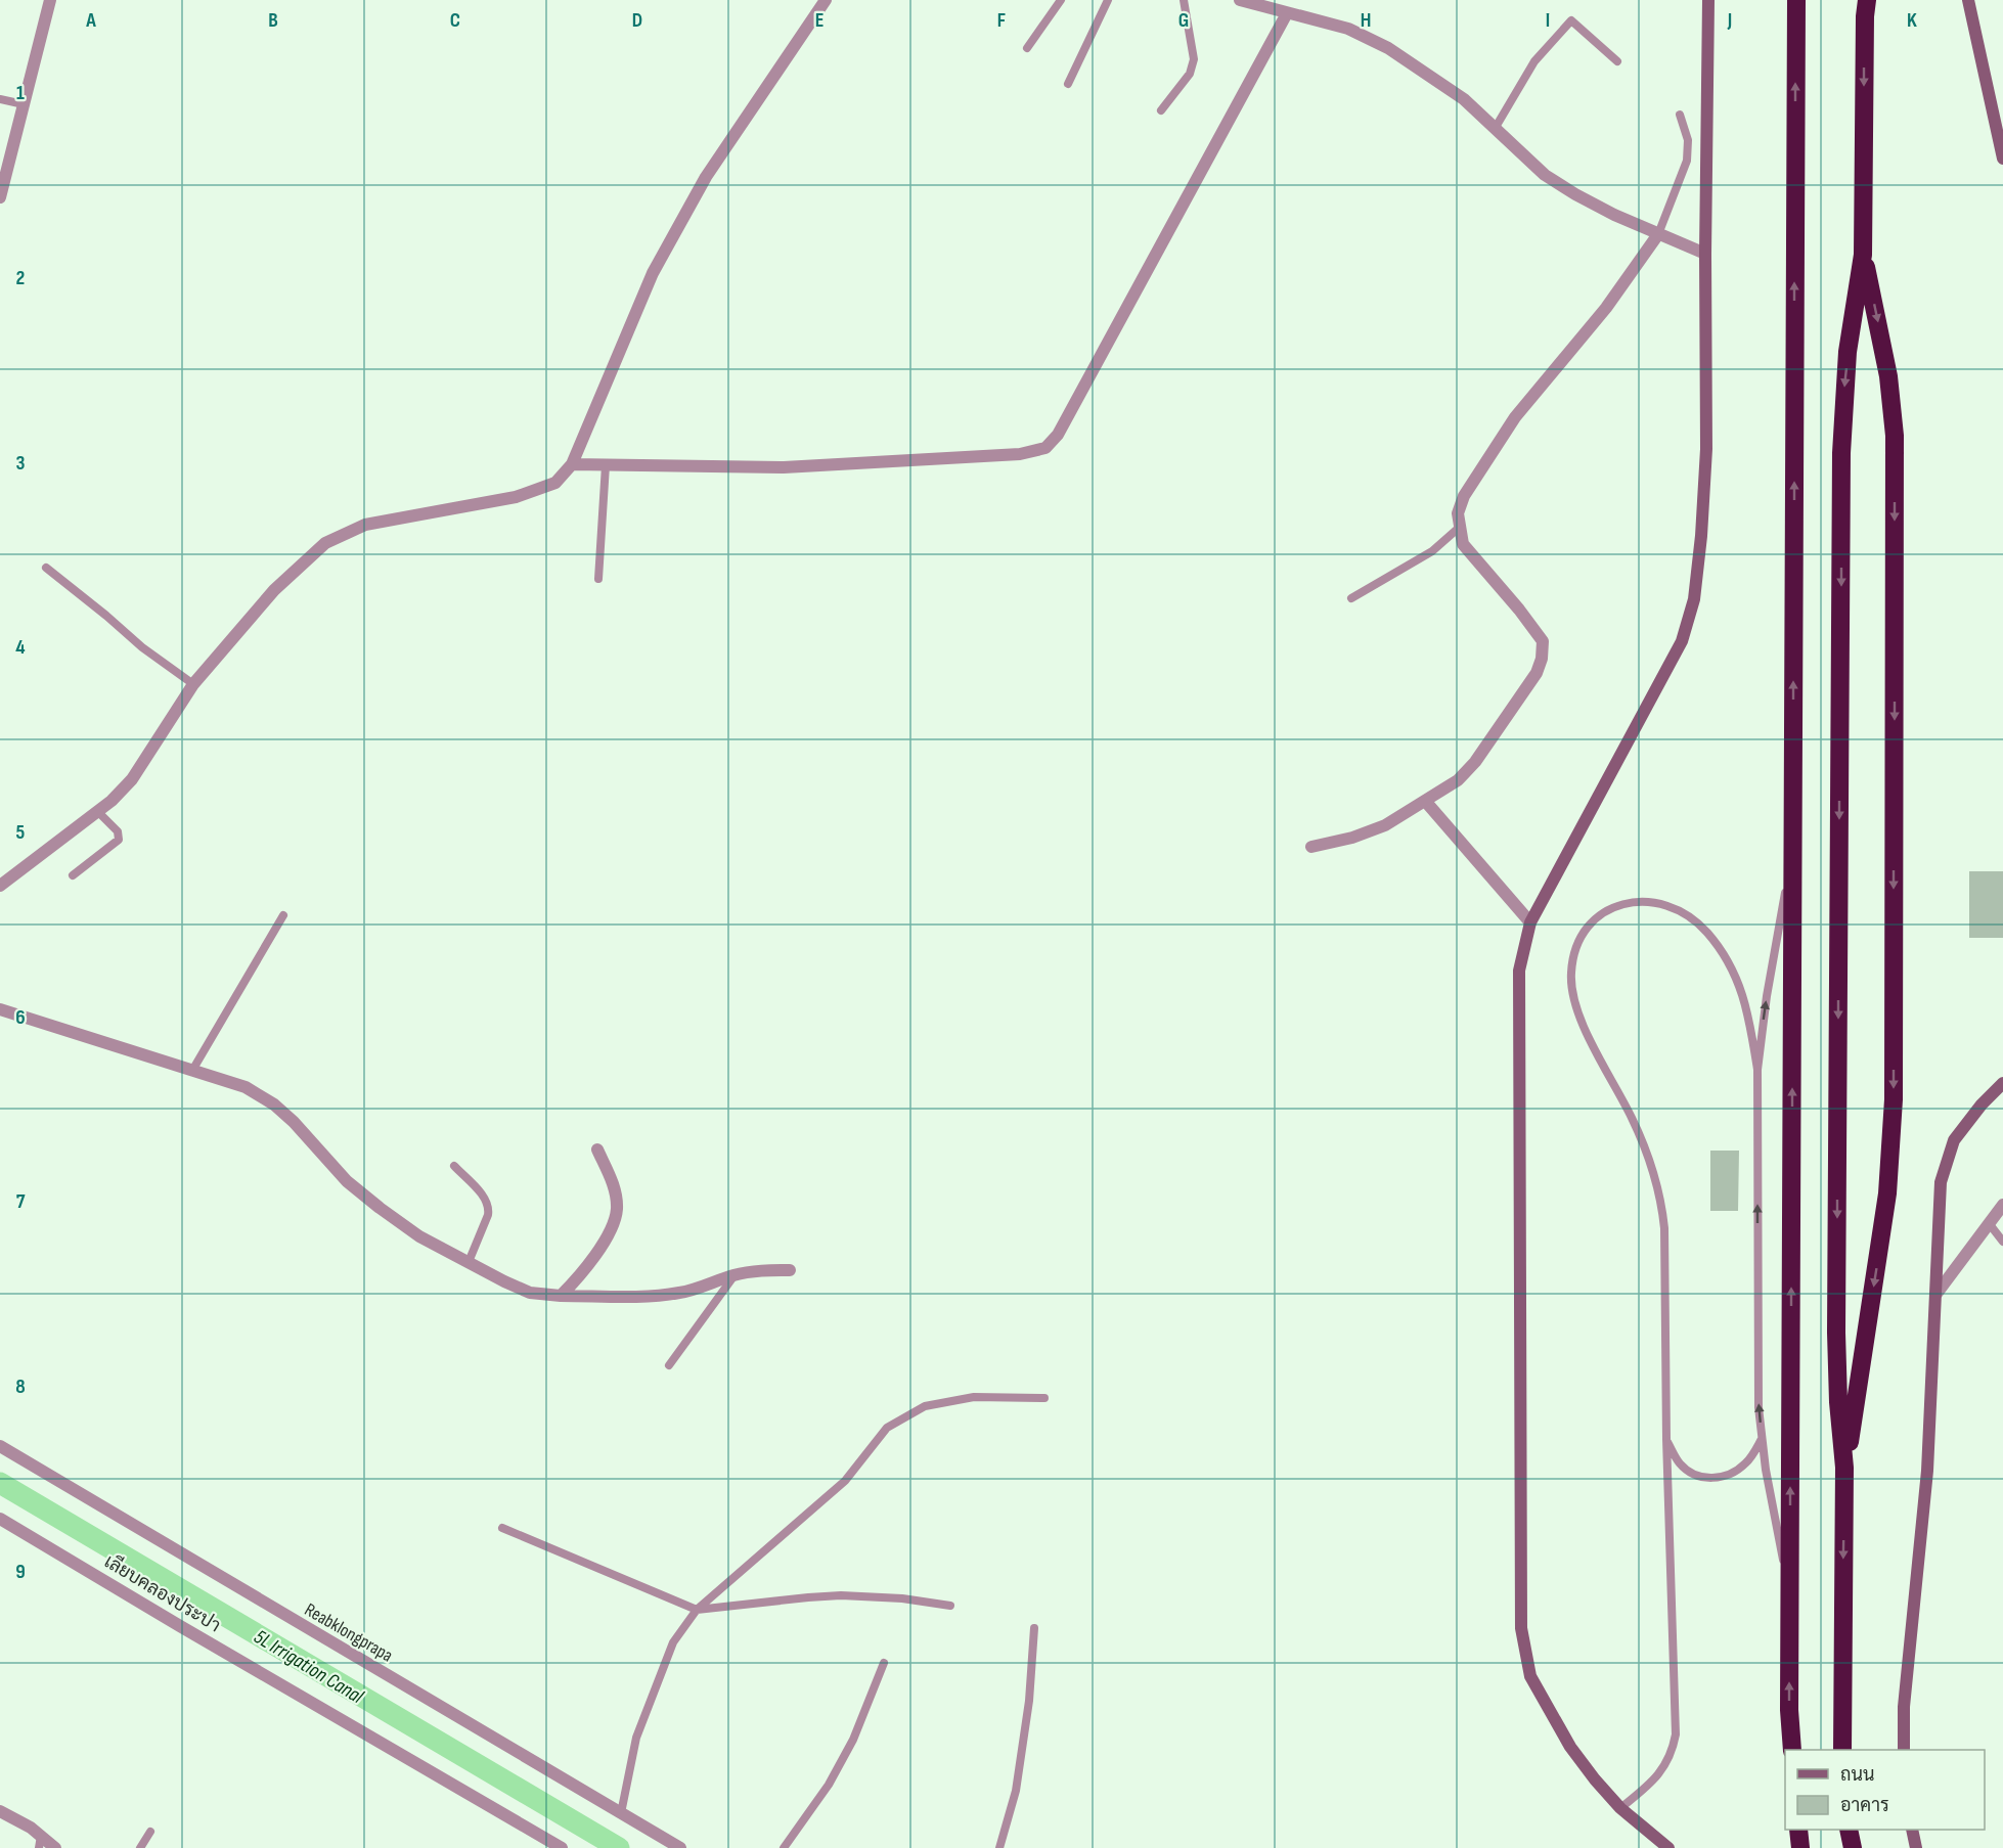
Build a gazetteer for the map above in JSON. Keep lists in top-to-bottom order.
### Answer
{
  "streets": {
    "street": ["เลียบคลองประปา", "Reabklongprapa"]
  },
  "water": ["5L Irrigation Canal"],
  "legend": ["ถนน", "อาคาร"],
  "grid": {
    "columns": [
      "A",
      "B",
      "C",
      "D",
      "E",
      "F",
      "G",
      "H",
      "I",
      "J",
      "K"
    ],
    "rows": [
      "1",
      "2",
      "3",
      "4",
      "5",
      "6",
      "7",
      "8",
      "9"
    ]
  }
}
